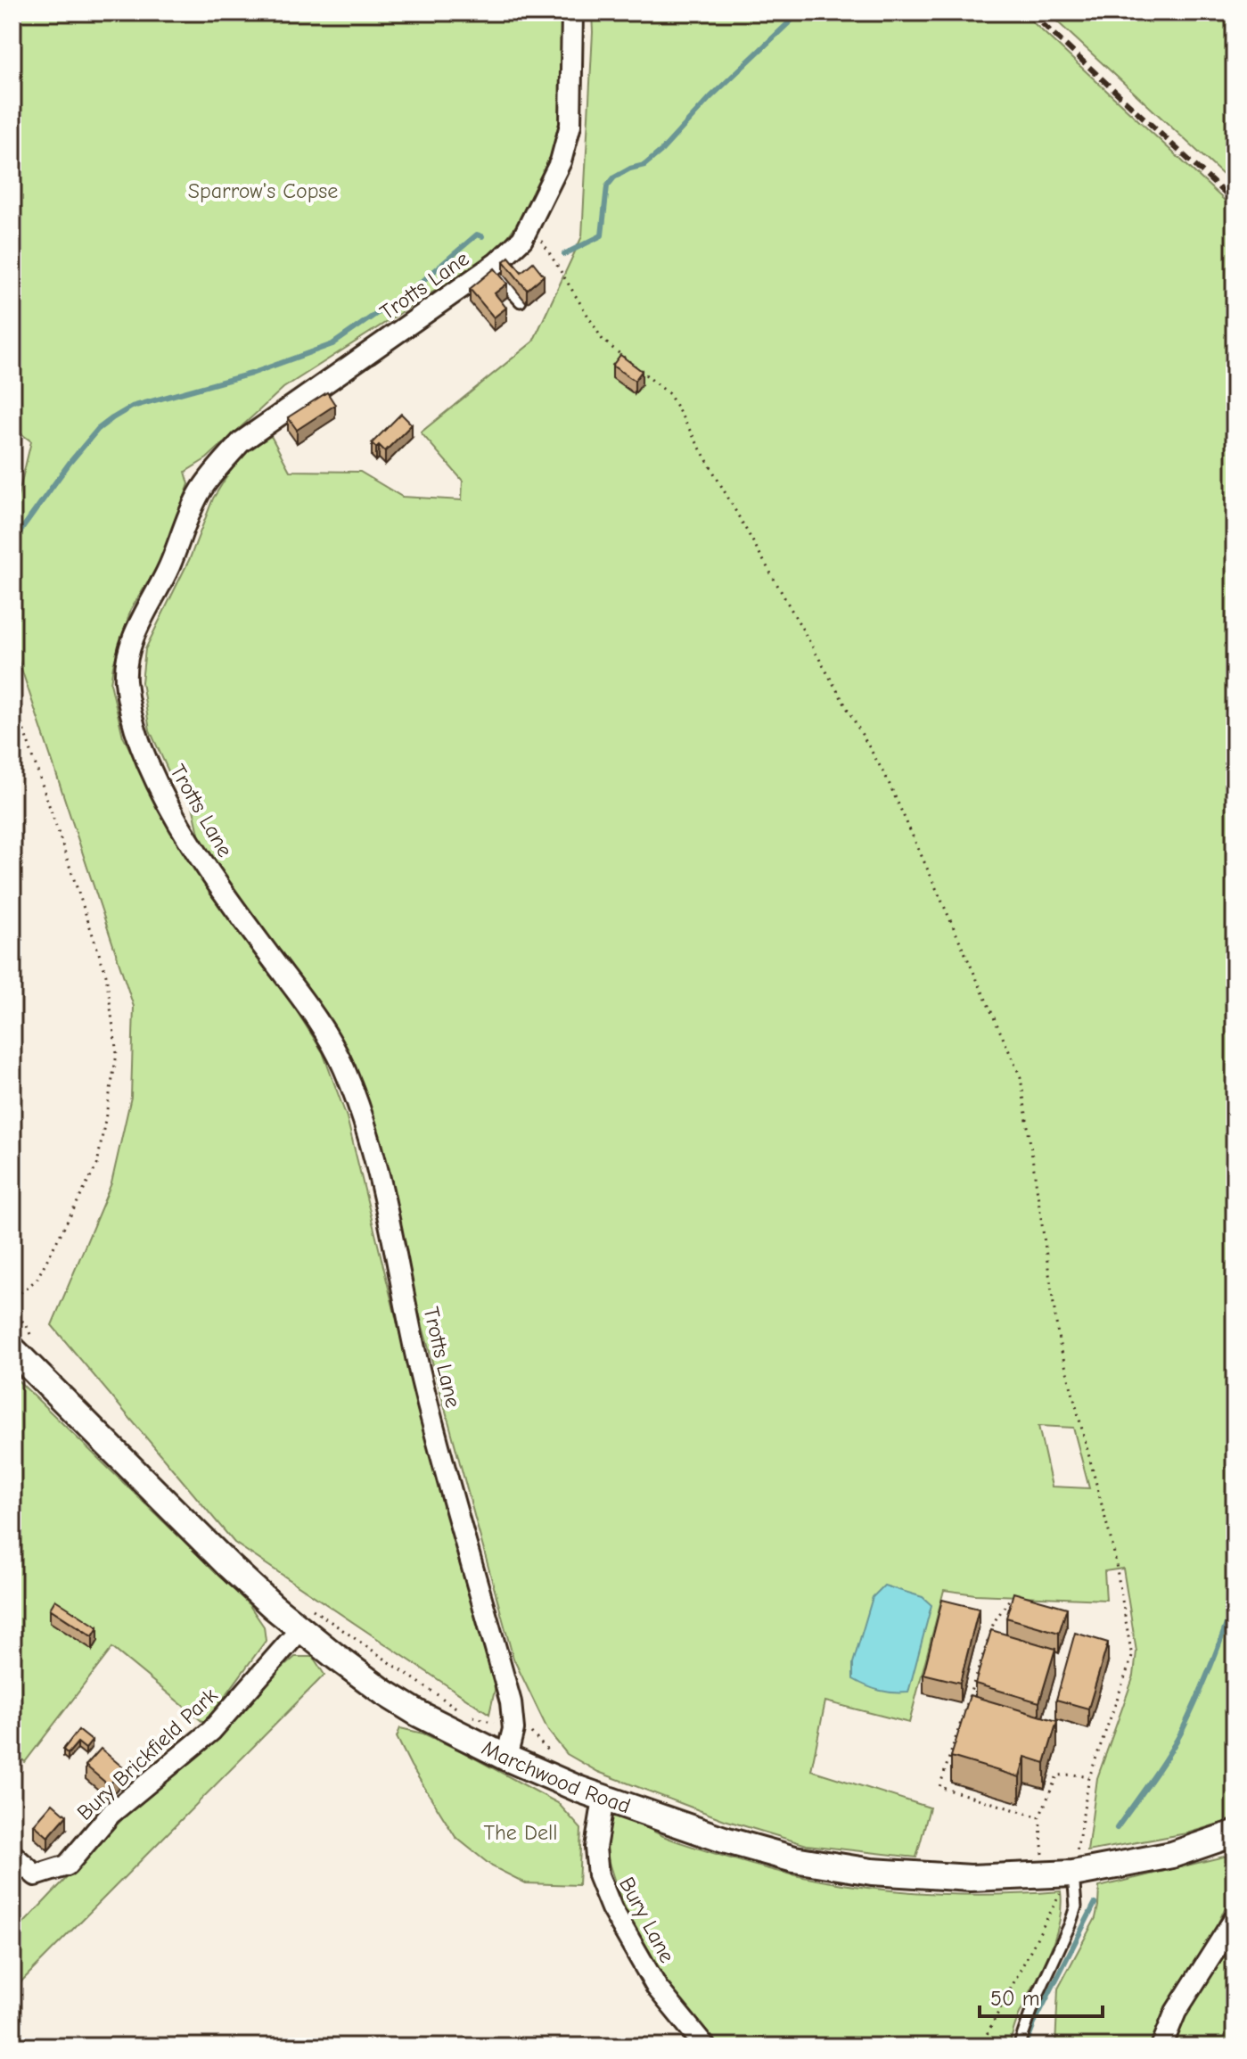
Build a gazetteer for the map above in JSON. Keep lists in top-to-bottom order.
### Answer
{
  "streets": {
    "street": [
      "Trotts Lane",
      "Bury Brickfield Park",
      "Marchwood Road",
      "Bury Lane"
    ]
  },
  "crossings": [
    ["Trotts Lane", "Marchwood Road"],
    ["Bury Brickfield Park", "Marchwood Road"],
    ["Marchwood Road", "Bury Lane"]
  ],
  "parks": ["Sparrow's Copse", "The Dell"],
  "scale_bar": "50 m"
}
